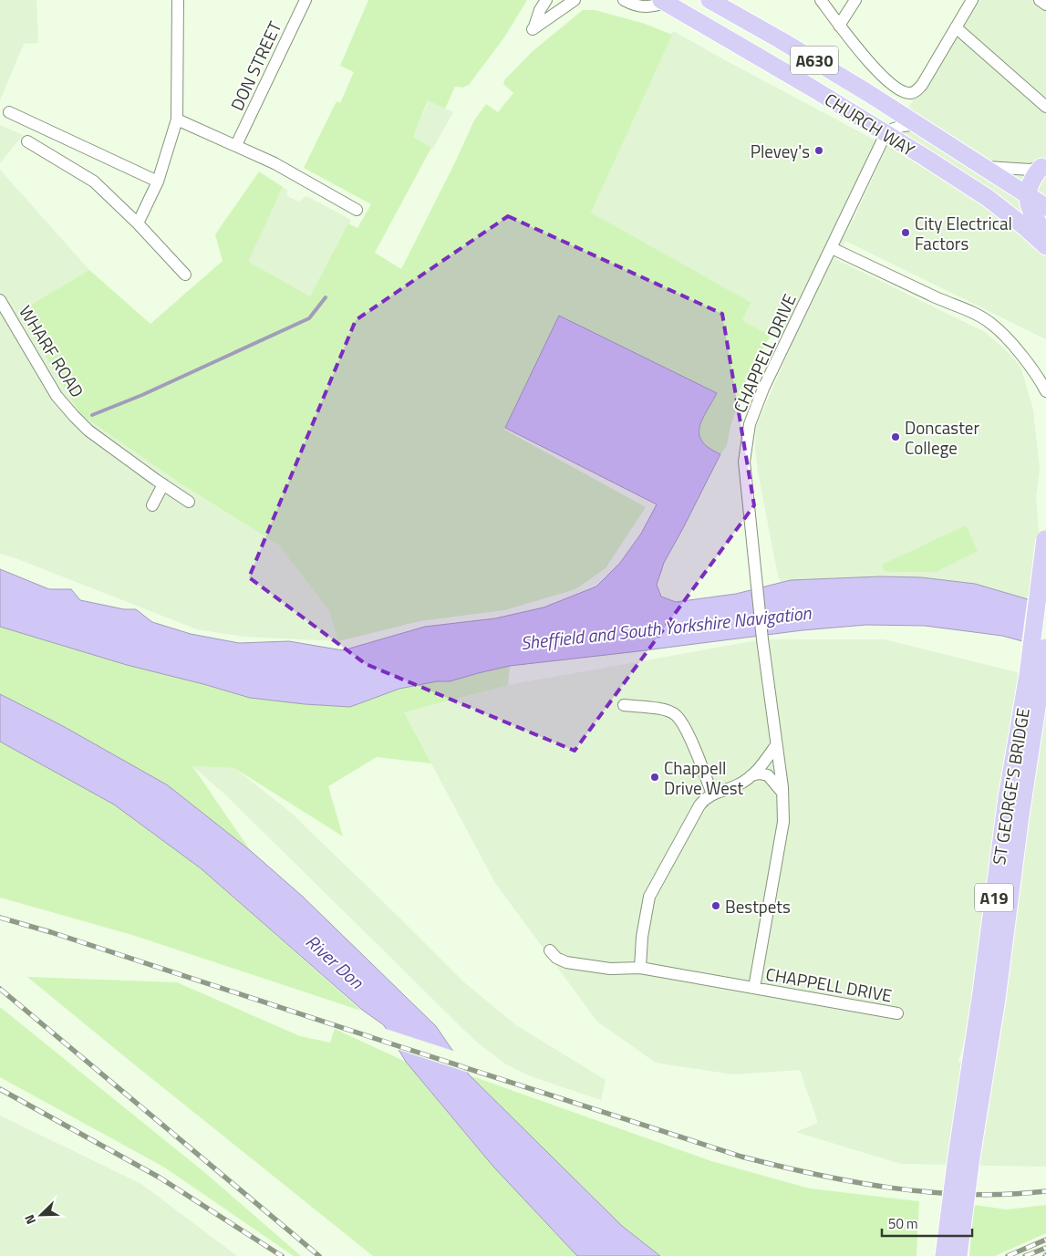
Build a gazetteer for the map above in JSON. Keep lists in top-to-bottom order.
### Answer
{
  "streets": {
    "highway": [
      "A630",
      "CHURCH WAY",
      "ST GEORGE'S BRIDGE",
      "A19"
    ],
    "street": ["DON STREET", "WHARF ROAD", "CHAPPELL DRIVE"]
  },
  "crossings": [
    ["CHURCH WAY", "CHAPPELL DRIVE"]
  ],
  "water": ["Sheffield and South Yorkshire Navigation", "River Don"],
  "places": [
    "Plevey's",
    "City Electrical Factors",
    "Doncaster College",
    "Chappell Drive West",
    "Bestpets"
  ],
  "scale_bar": "50 m",
  "north": "bottom left"
}
